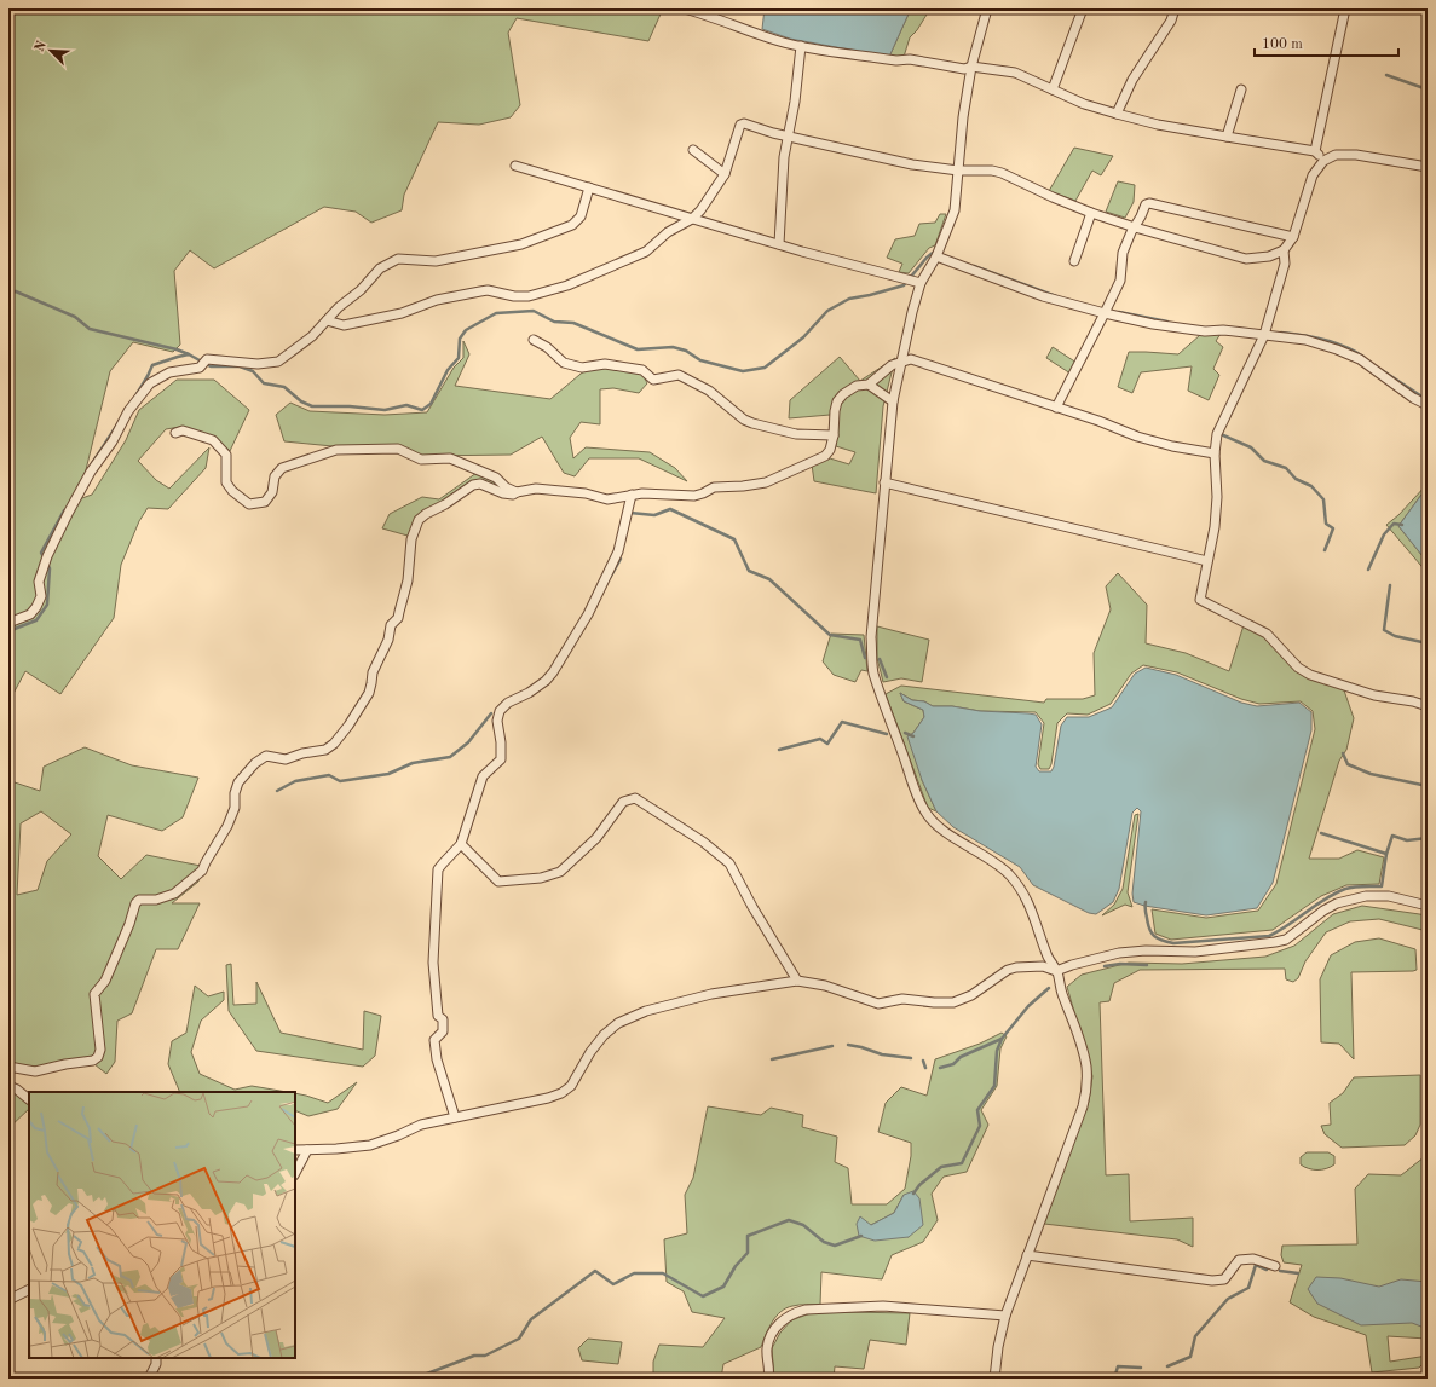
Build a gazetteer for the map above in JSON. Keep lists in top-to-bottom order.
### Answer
{
  "scale_bar": "100 m",
  "north": "top left"
}
